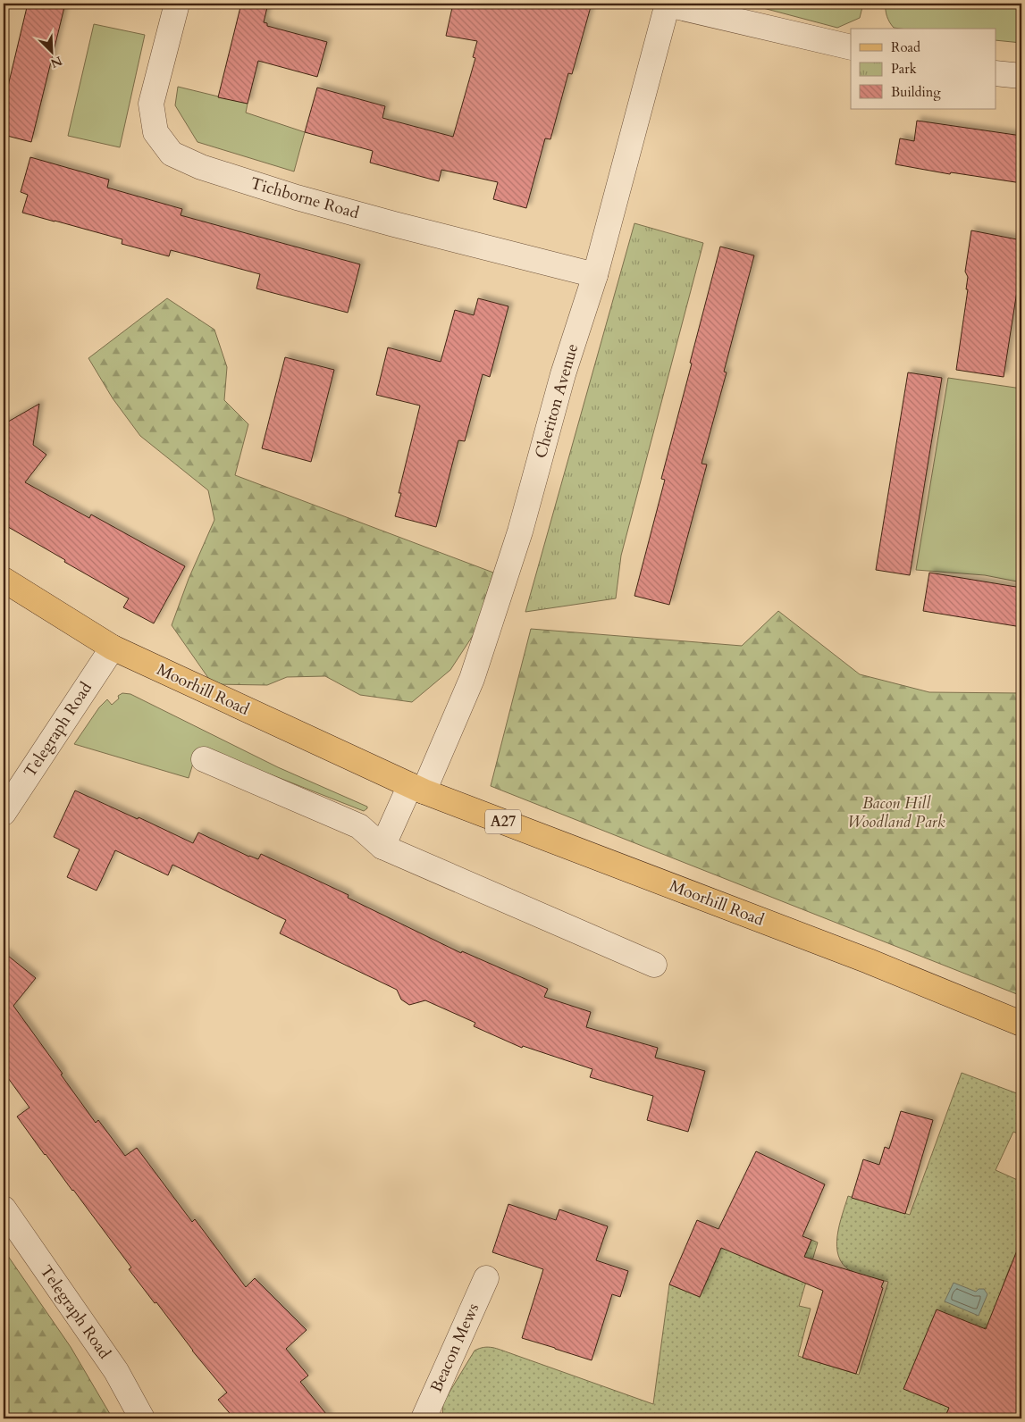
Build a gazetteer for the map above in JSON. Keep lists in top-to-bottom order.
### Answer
{
  "streets": {
    "main road": ["Moorhill Road", "A27"],
    "street": [
      "Tichborne Road",
      "Cheriton Avenue",
      "Telegraph Road",
      "Beacon Mews"
    ]
  },
  "crossings": [
    ["Tichborne Road", "Cheriton Avenue"],
    ["Cheriton Avenue", "Moorhill Road"],
    ["Moorhill Road", "Telegraph Road"]
  ],
  "parks": ["Bacon Hill Woodland Park"],
  "legend": ["Road", "Park", "Building"],
  "north": "bottom right"
}
